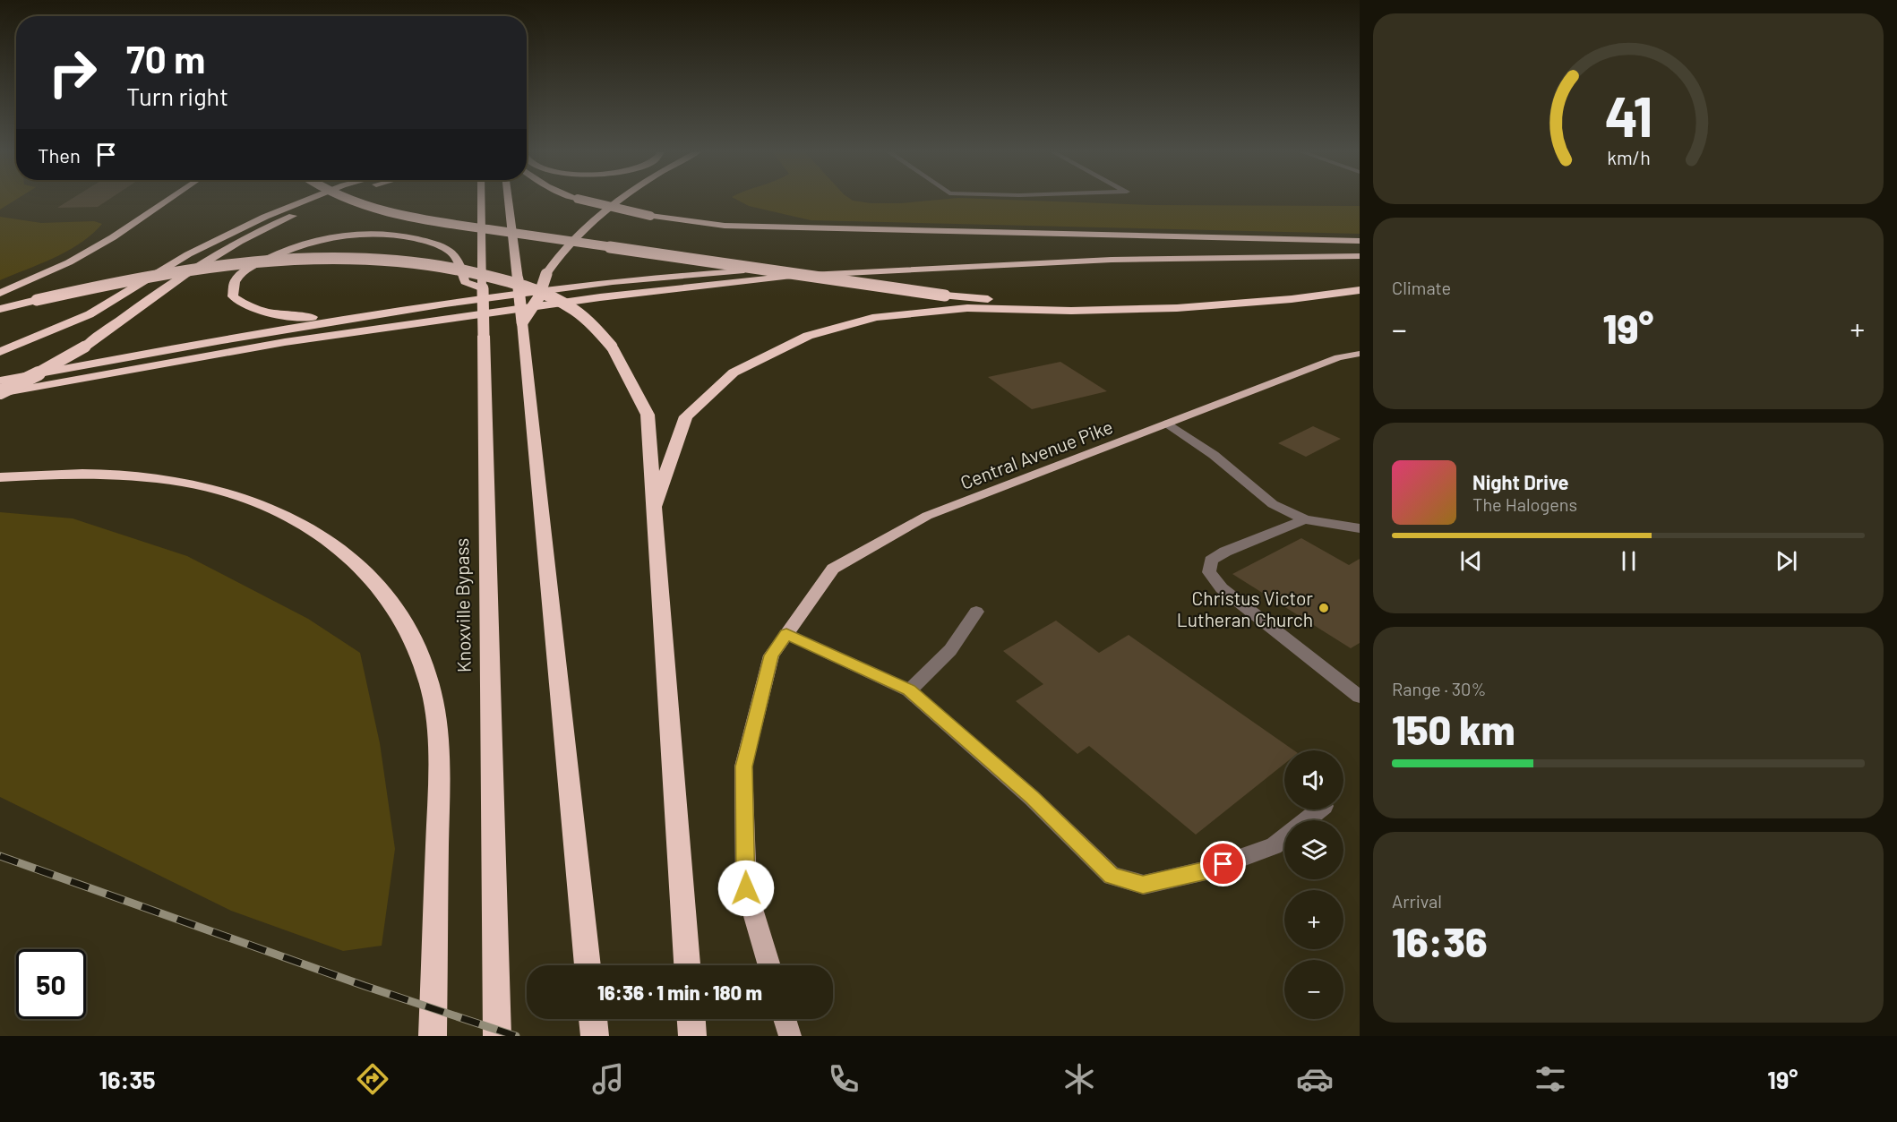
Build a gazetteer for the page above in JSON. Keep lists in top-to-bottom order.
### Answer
{
  "streets": {
    "highway": ["Knoxville Bypass"],
    "main road": ["Central Avenue Pike"]
  },
  "places": ["Christus Victor Lutheran Church"],
  "page": {
    "turn": ["70 m", "Turn right"],
    "then": "Then",
    "tile": [
      "Climate",
      ["Range · 30%", "150 km"],
      ["Arrival", "16:36"]
    ],
    "heat": ["−", "19°", "+"],
    "song": ["Night Drive", "The Halogens"],
    "map_buttons": ["+", "−"],
    "limit": "50",
    "trip": "16:36 · 1 min · 180 m",
    "tabs": ["16:35", "19°"],
    "gauge": ["41", "km/h"]
  }
}
